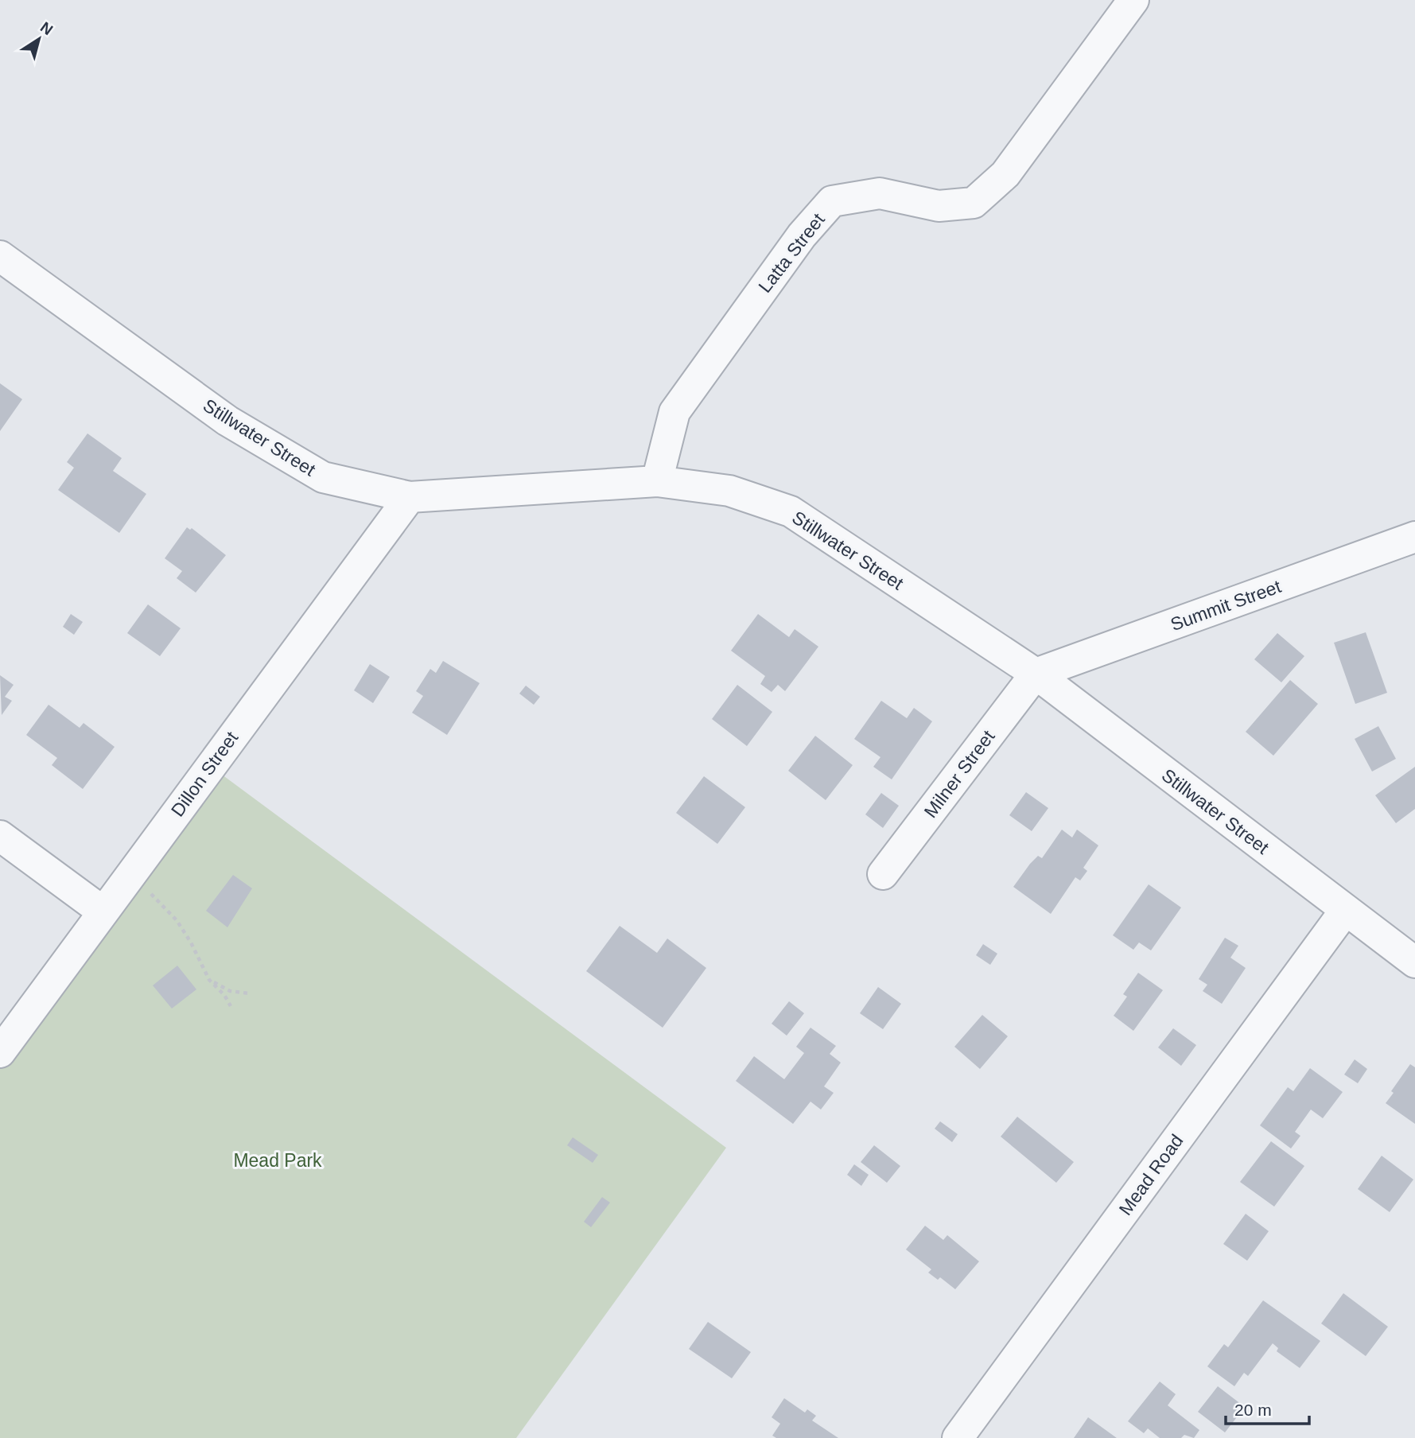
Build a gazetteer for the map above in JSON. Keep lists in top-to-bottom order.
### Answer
{
  "streets": {
    "street": [
      "Latta Street",
      "Stillwater Street",
      "Summit Street",
      "Dillon Street",
      "Milner Street",
      "Mead Road"
    ]
  },
  "crossings": [
    ["Latta Street", "Stillwater Street"],
    ["Stillwater Street", "Summit Street"],
    ["Stillwater Street", "Dillon Street"],
    ["Stillwater Street", "Milner Street"],
    ["Stillwater Street", "Mead Road"],
    ["Summit Street", "Milner Street"]
  ],
  "parks": ["Mead Park"],
  "scale_bar": "20 m",
  "north": "top right"
}
